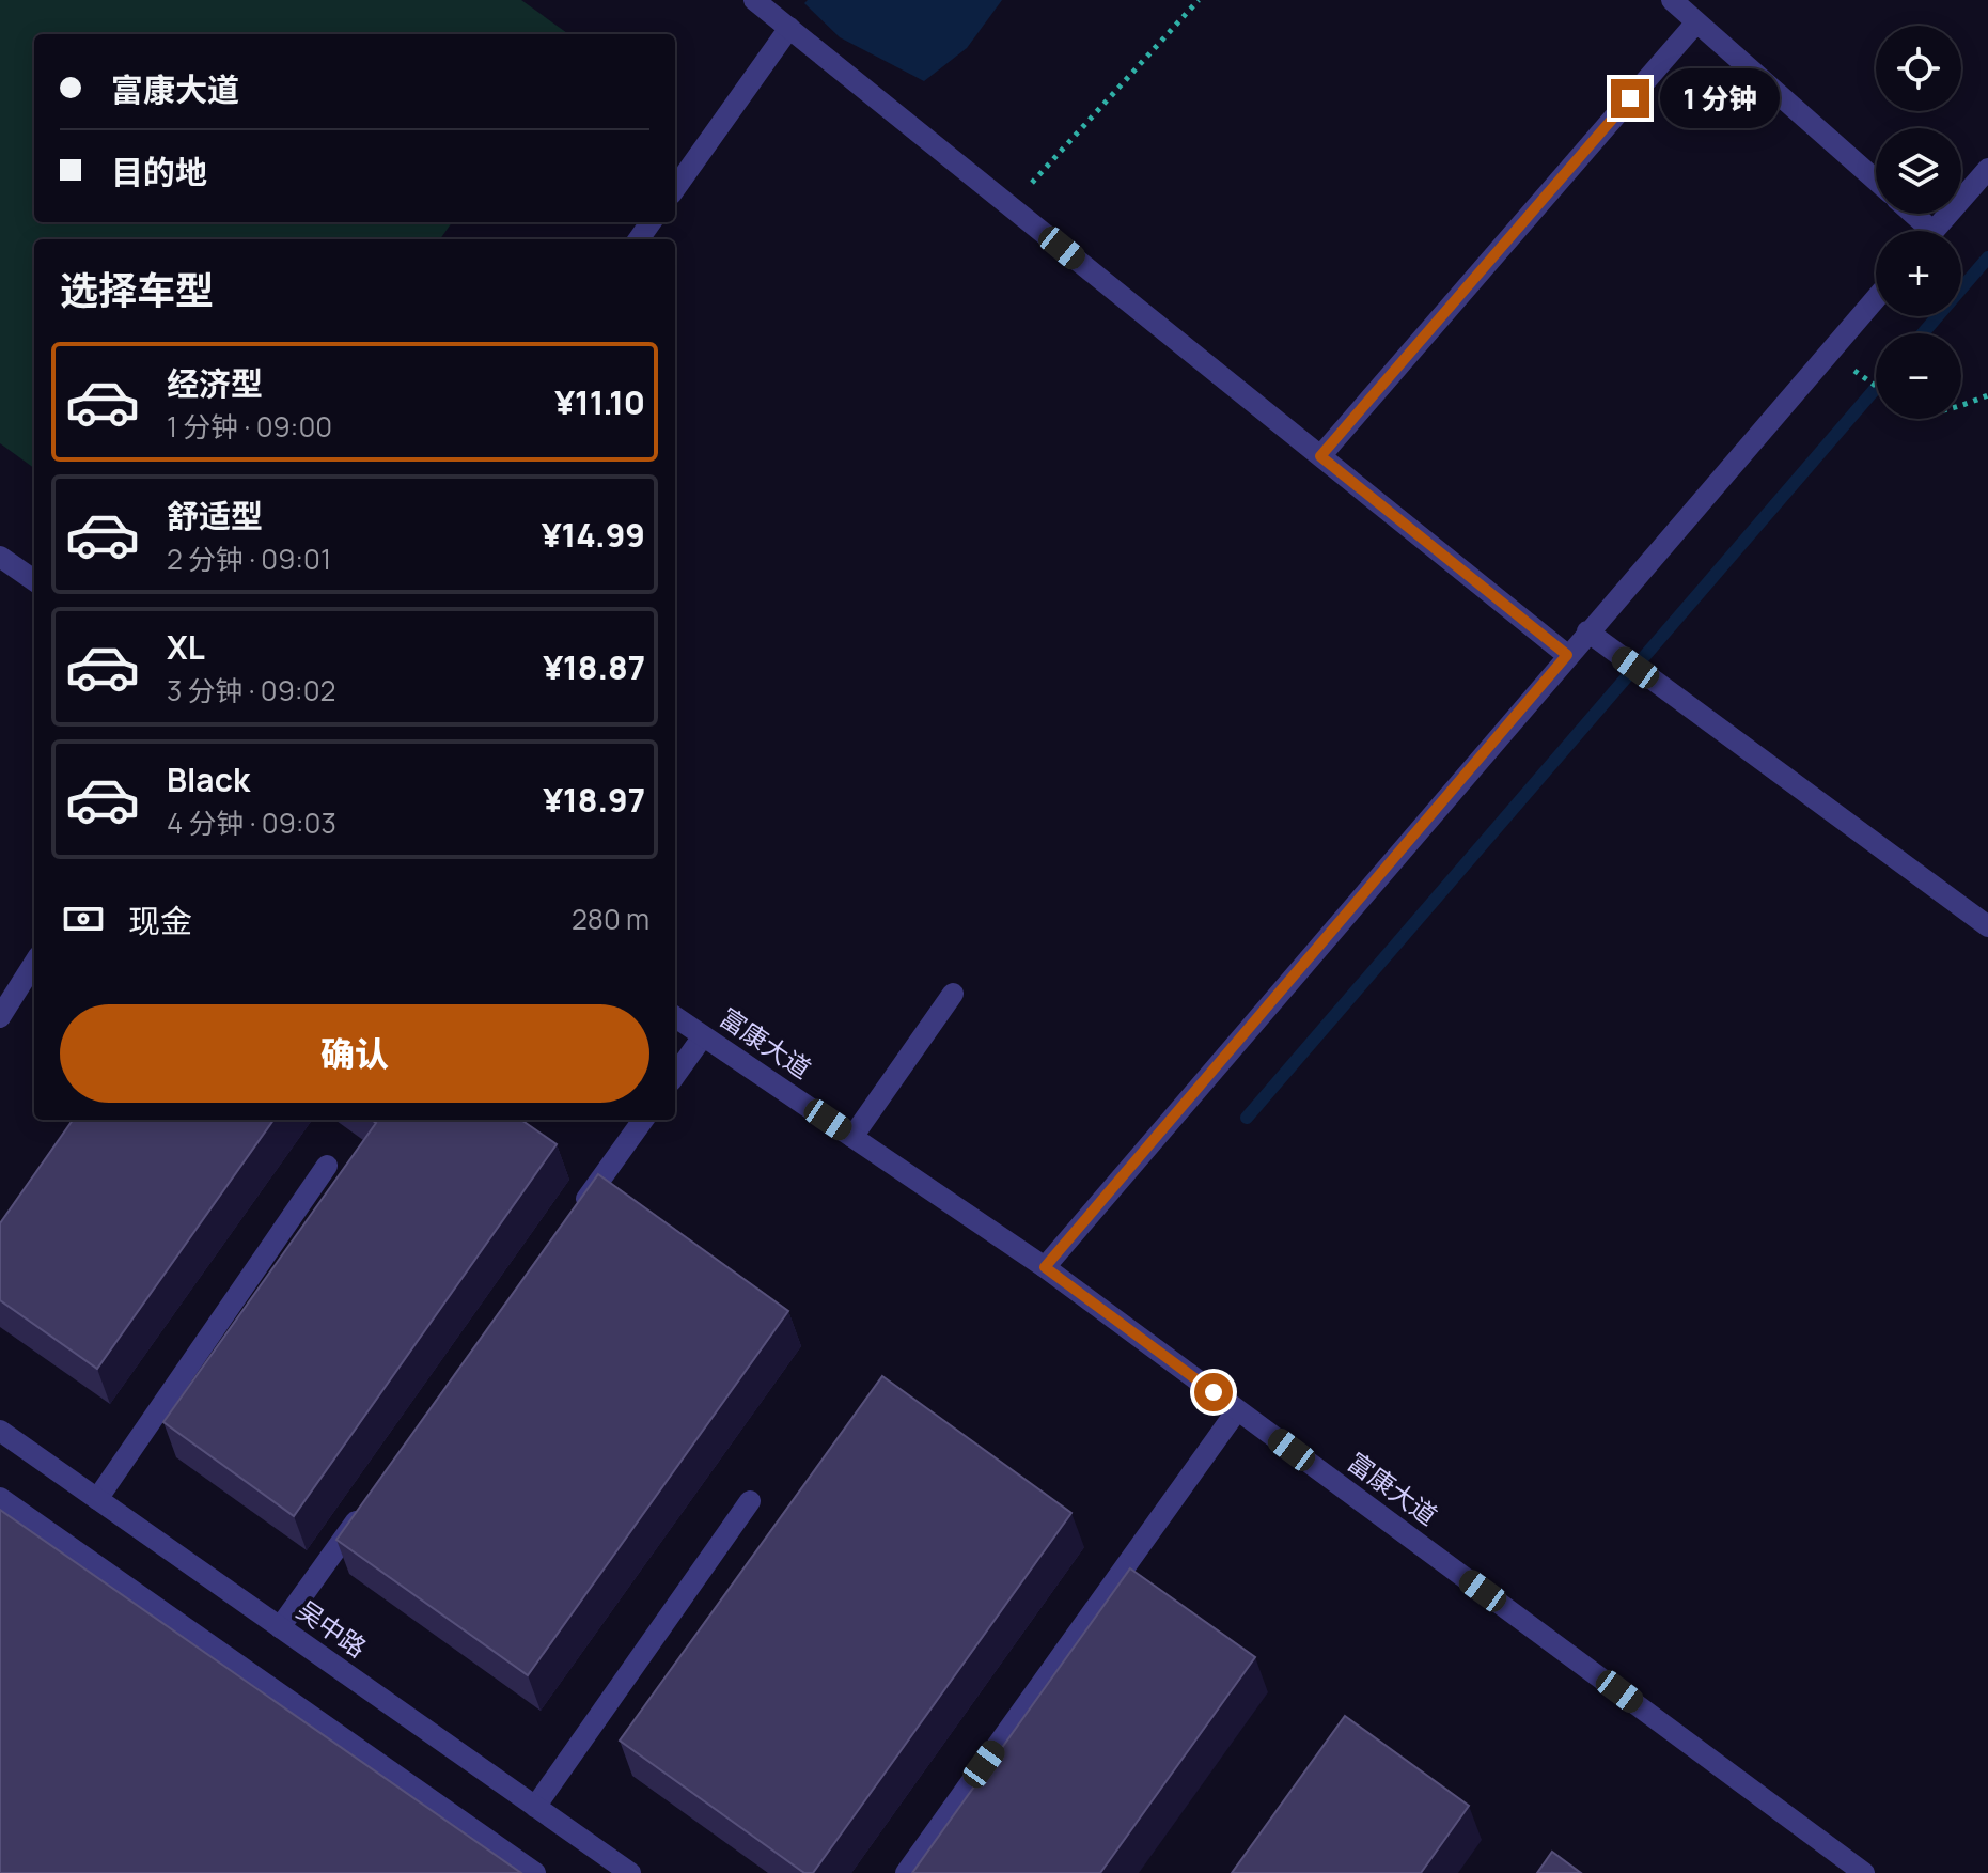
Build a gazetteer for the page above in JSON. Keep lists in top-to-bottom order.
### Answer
{
  "streets": {
    "street": ["富康大道", "吴中路"]
  },
  "page": {
    "map_buttons": ["+", "−"],
    "banner": ["富康大道", "目的地"],
    "bubble": "1 分钟",
    "heading": "选择车型",
    "list": [
      {
        "name": "经济型",
        "note": "1 分钟 · 09:00",
        "value": "¥11.10"
      },
      {
        "name": "舒适型",
        "note": "2 分钟 · 09:01",
        "value": "¥14.99"
      },
      {
        "name": "XL",
        "note": "3 分钟 · 09:02",
        "value": "¥18.87"
      },
      {
        "name": "Black",
        "note": "4 分钟 · 09:03",
        "value": "¥18.97"
      }
    ],
    "pay": ["现金", "280 m"],
    "buttons": "确认"
  }
}
